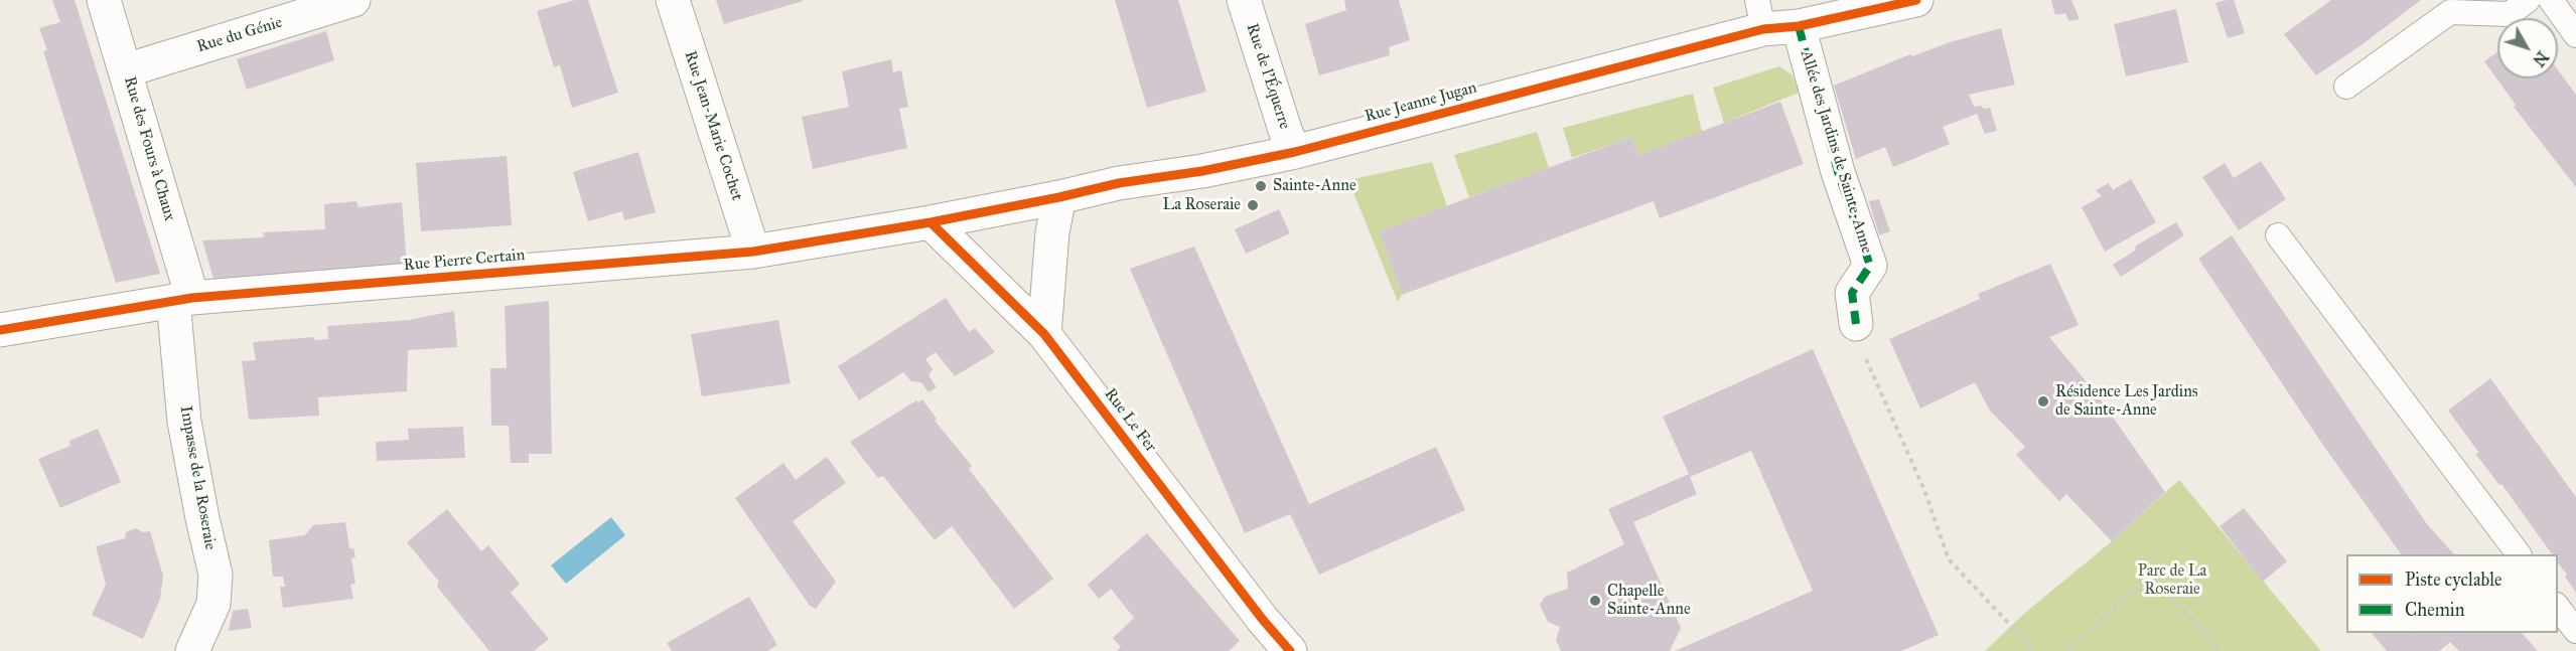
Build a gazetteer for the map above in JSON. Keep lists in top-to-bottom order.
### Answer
{
  "streets": {
    "street": [
      "Rue du Génie",
      "Rue de l'Équerre",
      "Rue Jeanne Jugan",
      "Rue Jean-Marie Cochet",
      "Rue des Fours à Chaux",
      "Allée des Jardins de Sainte-Anne",
      "Rue Pierre Certain",
      "Rue Le Fer",
      "Impasse de la Roseraie"
    ]
  },
  "crossings": [
    ["Rue du Génie", "Rue des Fours à Chaux"],
    ["Rue de l'Équerre", "Rue Jeanne Jugan"],
    ["Rue Jeanne Jugan", "Allée des Jardins de Sainte-Anne"],
    ["Rue Jeanne Jugan", "Rue Pierre Certain"],
    ["Rue Jeanne Jugan", "Rue Le Fer"],
    ["Rue Jean-Marie Cochet", "Rue Pierre Certain"],
    ["Rue des Fours à Chaux", "Rue Pierre Certain"],
    ["Rue des Fours à Chaux", "Impasse de la Roseraie"],
    ["Rue Pierre Certain", "Rue Le Fer"],
    ["Rue Pierre Certain", "Impasse de la Roseraie"]
  ],
  "parks": ["Parc de La Roseraie"],
  "places": [
    "Sainte-Anne",
    "La Roseraie",
    "Résidence Les Jardins de Sainte-Anne",
    "Chapelle Sainte-Anne"
  ],
  "legend": ["Piste cyclable", "Chemin"],
  "north": "bottom right"
}
